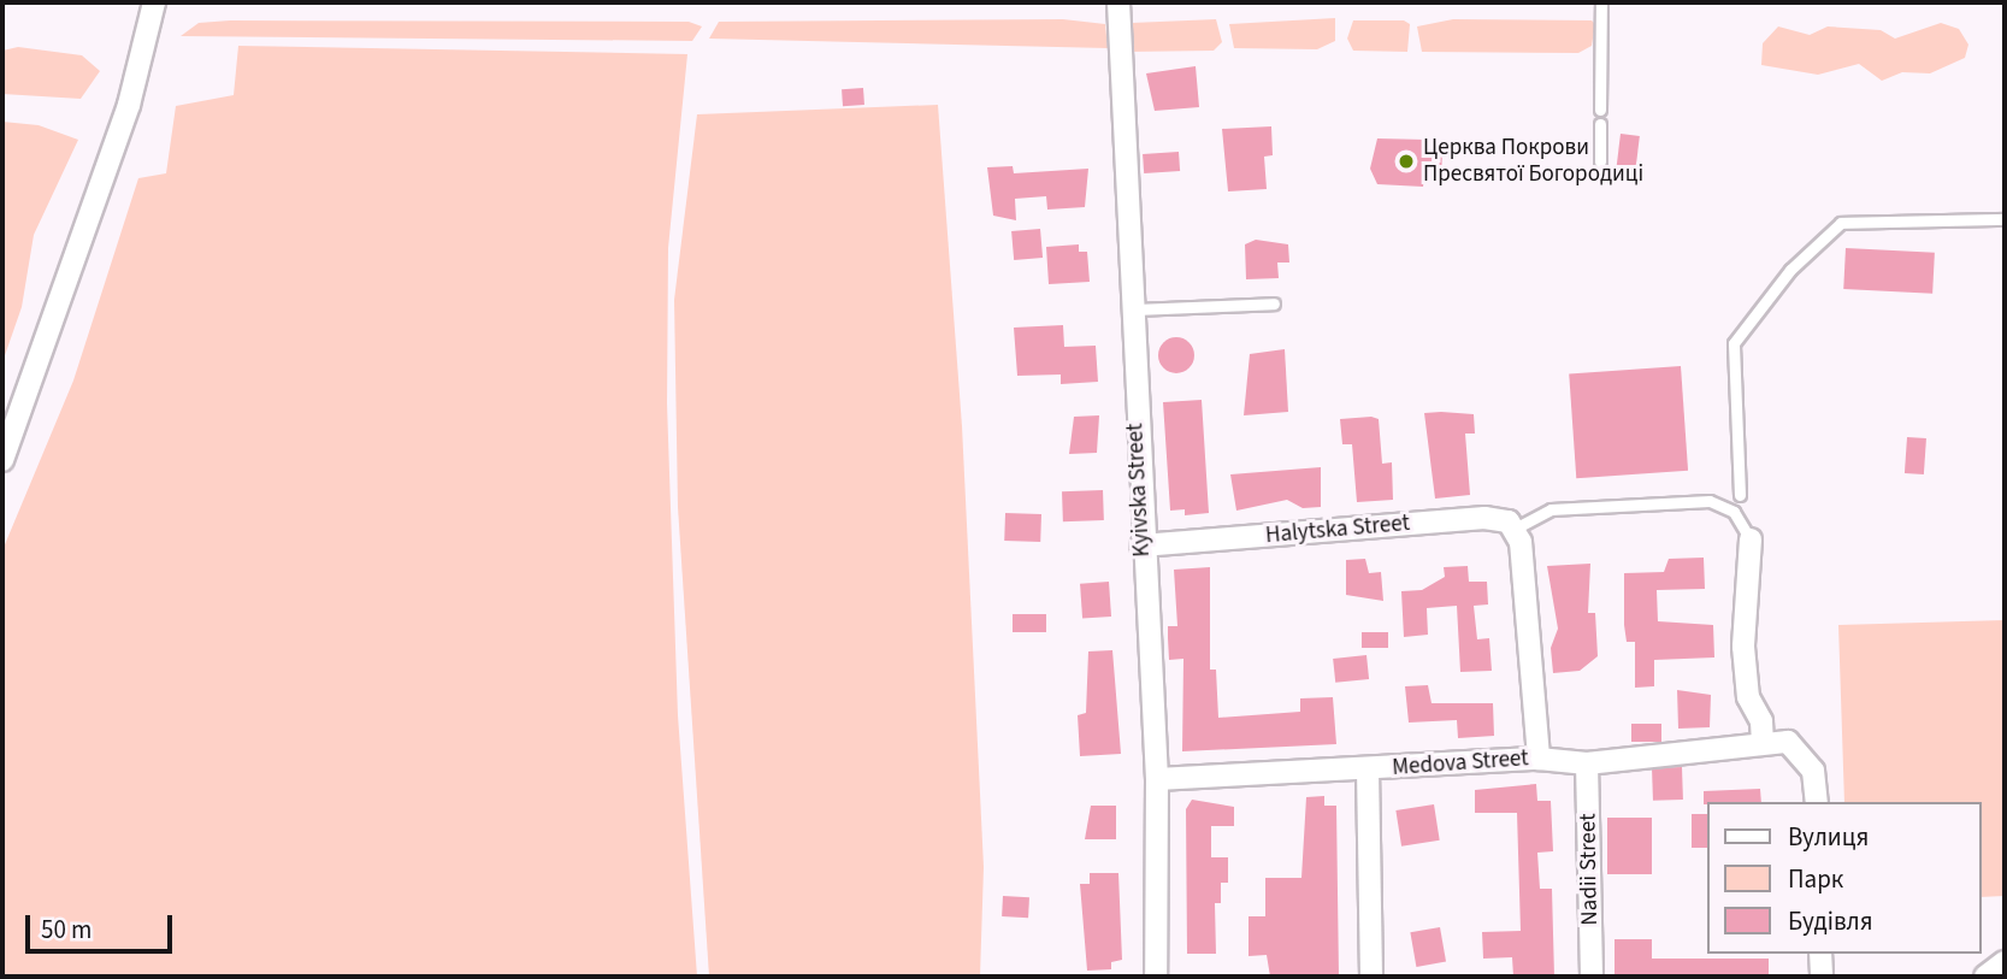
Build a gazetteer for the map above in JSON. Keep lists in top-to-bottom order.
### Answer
{
  "streets": {
    "street": [
      "Kyivska Street",
      "Halytska Street",
      "Medova Street",
      "Nadii Street"
    ]
  },
  "crossings": [
    ["Kyivska Street", "Halytska Street"],
    ["Kyivska Street", "Medova Street"],
    ["Medova Street", "Nadii Street"]
  ],
  "places": ["Церква Покрови Пресвятої Богородиці"],
  "legend": ["Вулиця", "Парк", "Будівля"],
  "scale_bar": "50 m"
}
